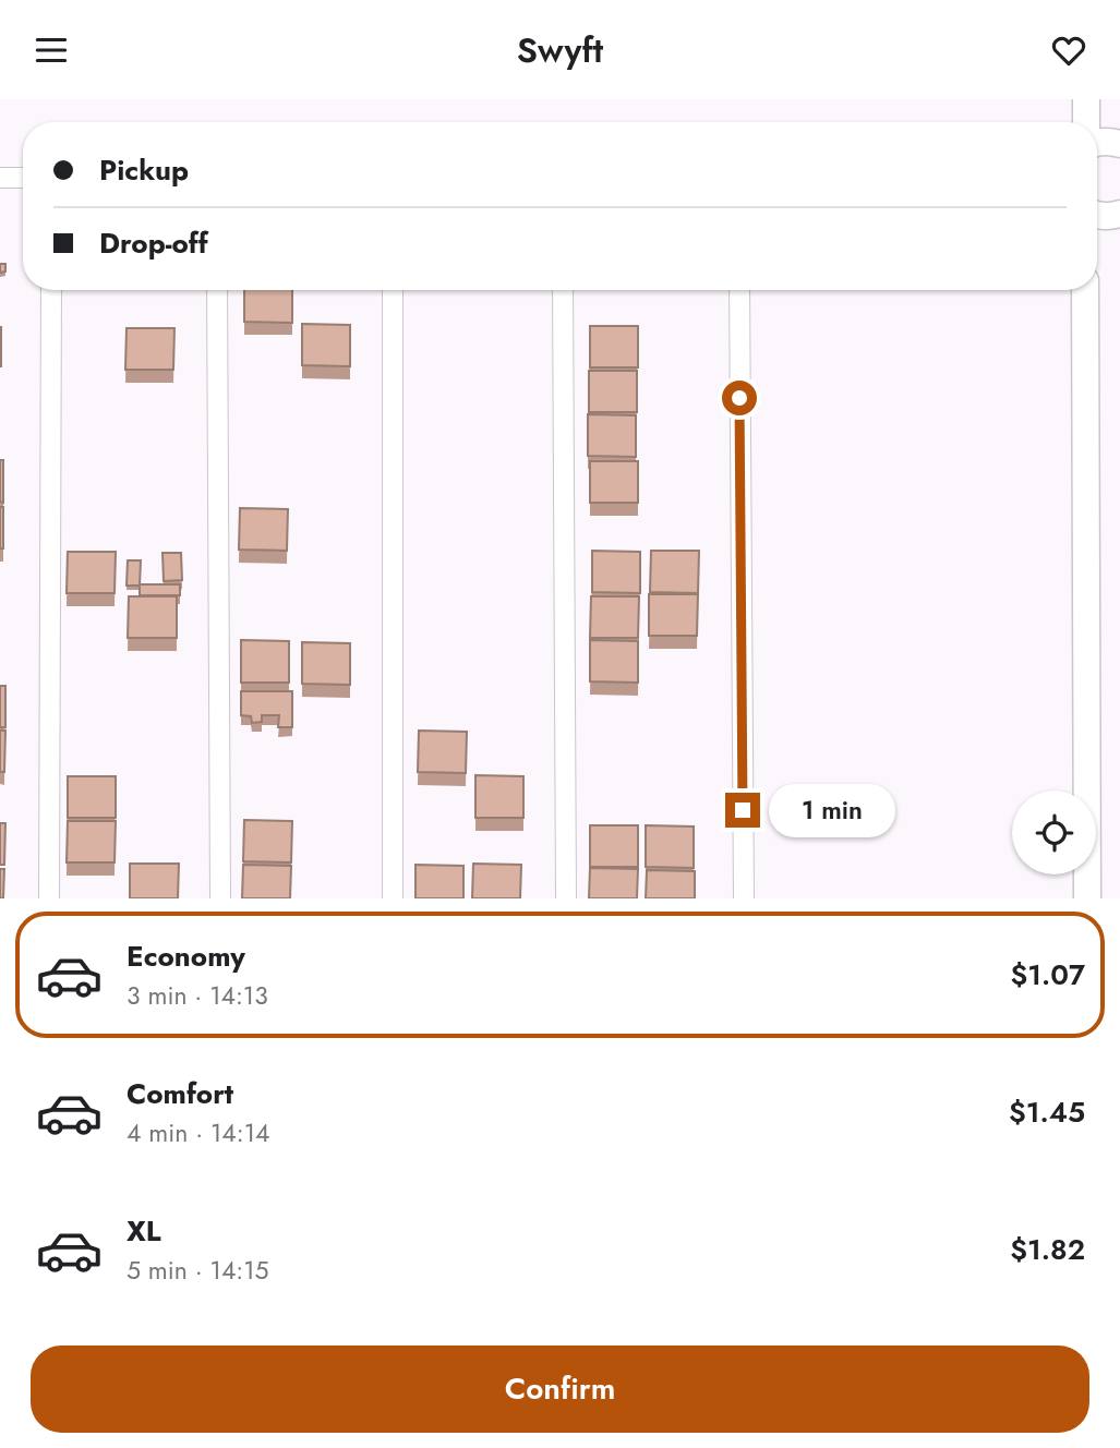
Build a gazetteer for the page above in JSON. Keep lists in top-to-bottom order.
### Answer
{
  "page": {
    "header": "Swyft",
    "banner": ["Pickup", "Drop-off"],
    "bubble": "1 min",
    "list": [
      {
        "name": "Economy",
        "note": "3 min · 14:13",
        "value": "$1.07"
      },
      {
        "name": "Comfort",
        "note": "4 min · 14:14",
        "value": "$1.45"
      },
      {
        "name": "XL",
        "note": "5 min · 14:15",
        "value": "$1.82"
      }
    ],
    "buttons": "Confirm"
  }
}
